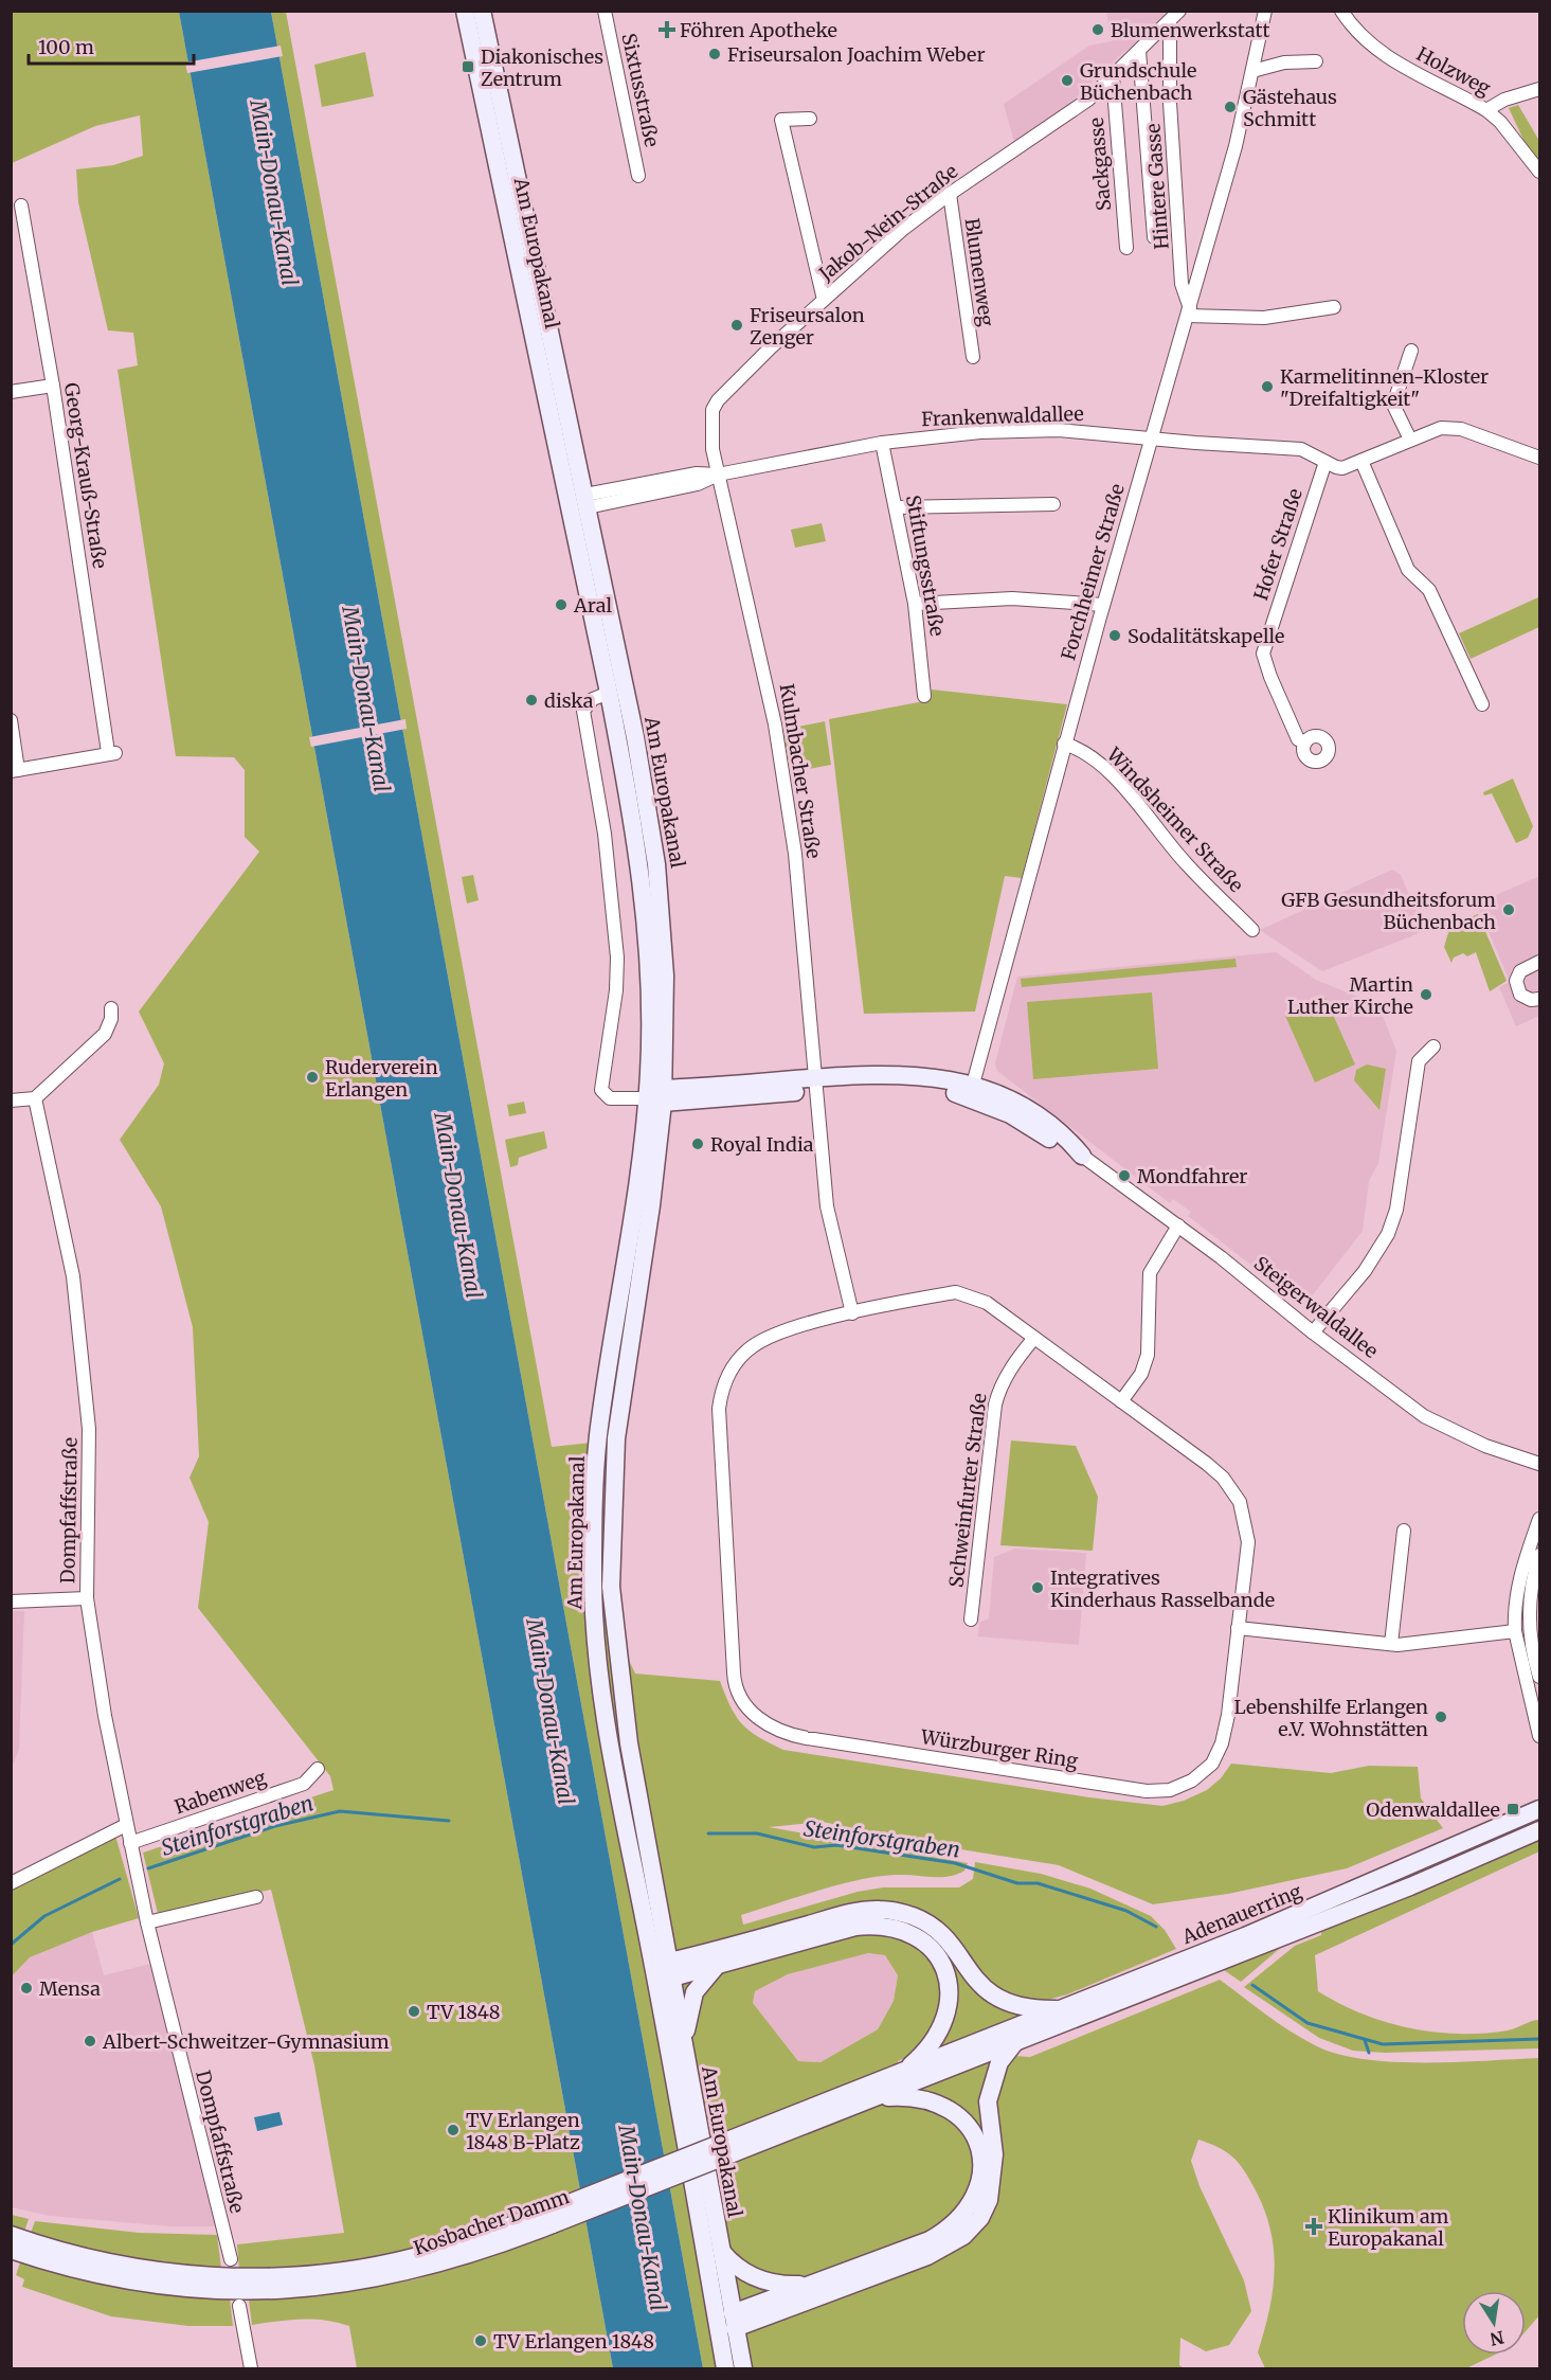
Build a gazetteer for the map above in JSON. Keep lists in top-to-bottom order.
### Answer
{
  "streets": {
    "main road": [
      "Am Europakanal",
      "Steigerwaldallee",
      "Adenauerring",
      "Kosbacher Damm"
    ],
    "street": [
      "Holzweg",
      "Sixtusstraße",
      "Sackgasse",
      "Hintere Gasse",
      "Jakob-Nein-Straße",
      "Blumenweg",
      "Frankenwaldallee",
      "Georg-Krauß-Straße",
      "Hofer Straße",
      "Stiftungsstraße",
      "Forchheimer Straße",
      "Kulmbacher Straße",
      "Windsheimer Straße",
      "Schweinfurter Straße",
      "Dompfaffstraße",
      "Würzburger Ring",
      "Rabenweg"
    ]
  },
  "crossings": [
    ["Sackgasse", "Jakob-Nein-Straße"],
    ["Hintere Gasse", "Jakob-Nein-Straße"],
    ["Hintere Gasse", "Forchheimer Straße"],
    ["Jakob-Nein-Straße", "Blumenweg"],
    ["Jakob-Nein-Straße", "Frankenwaldallee"],
    ["Jakob-Nein-Straße", "Kulmbacher Straße"],
    ["Am Europakanal", "Frankenwaldallee"],
    ["Am Europakanal", "Steigerwaldallee"],
    ["Frankenwaldallee", "Hofer Straße"],
    ["Frankenwaldallee", "Stiftungsstraße"],
    ["Frankenwaldallee", "Forchheimer Straße"],
    ["Frankenwaldallee", "Kulmbacher Straße"],
    ["Forchheimer Straße", "Windsheimer Straße"],
    ["Forchheimer Straße", "Steigerwaldallee"],
    ["Kulmbacher Straße", "Steigerwaldallee"],
    ["Kulmbacher Straße", "Würzburger Ring"],
    ["Schweinfurter Straße", "Würzburger Ring"],
    ["Dompfaffstraße", "Rabenweg"],
    ["Adenauerring", "Kosbacher Damm"]
  ],
  "water": ["Main-Donau-Kanal", "Steinforstgraben"],
  "places": {
    "health": ["Föhren Apotheke", "Klinikum am Europakanal"],
    "other": [
      "Blumenwerkstatt",
      "Friseursalon Joachim Weber",
      "Grundschule Büchenbach",
      "Gästehaus Schmitt",
      "Friseursalon Zenger",
      "Karmelitinnen-Kloster \"Dreifaltigkeit\"",
      "Aral",
      "Sodalitätskapelle",
      "diska",
      "GFB Gesundheitsforum Büchenbach",
      "Martin Luther Kirche",
      "Ruderverein Erlangen",
      "Royal India",
      "Mondfahrer",
      "Integratives Kinderhaus Rasselbande",
      "Lebenshilfe Erlangen e.V. Wohnstätten",
      "Mensa",
      "TV 1848",
      "Albert-Schweitzer-Gymnasium",
      "TV Erlangen 1848 B-Platz",
      "TV Erlangen 1848"
    ],
    "transit": ["Diakonisches Zentrum", "Odenwaldallee"]
  },
  "scale_bar": "100 m",
  "north": "bottom"
}
